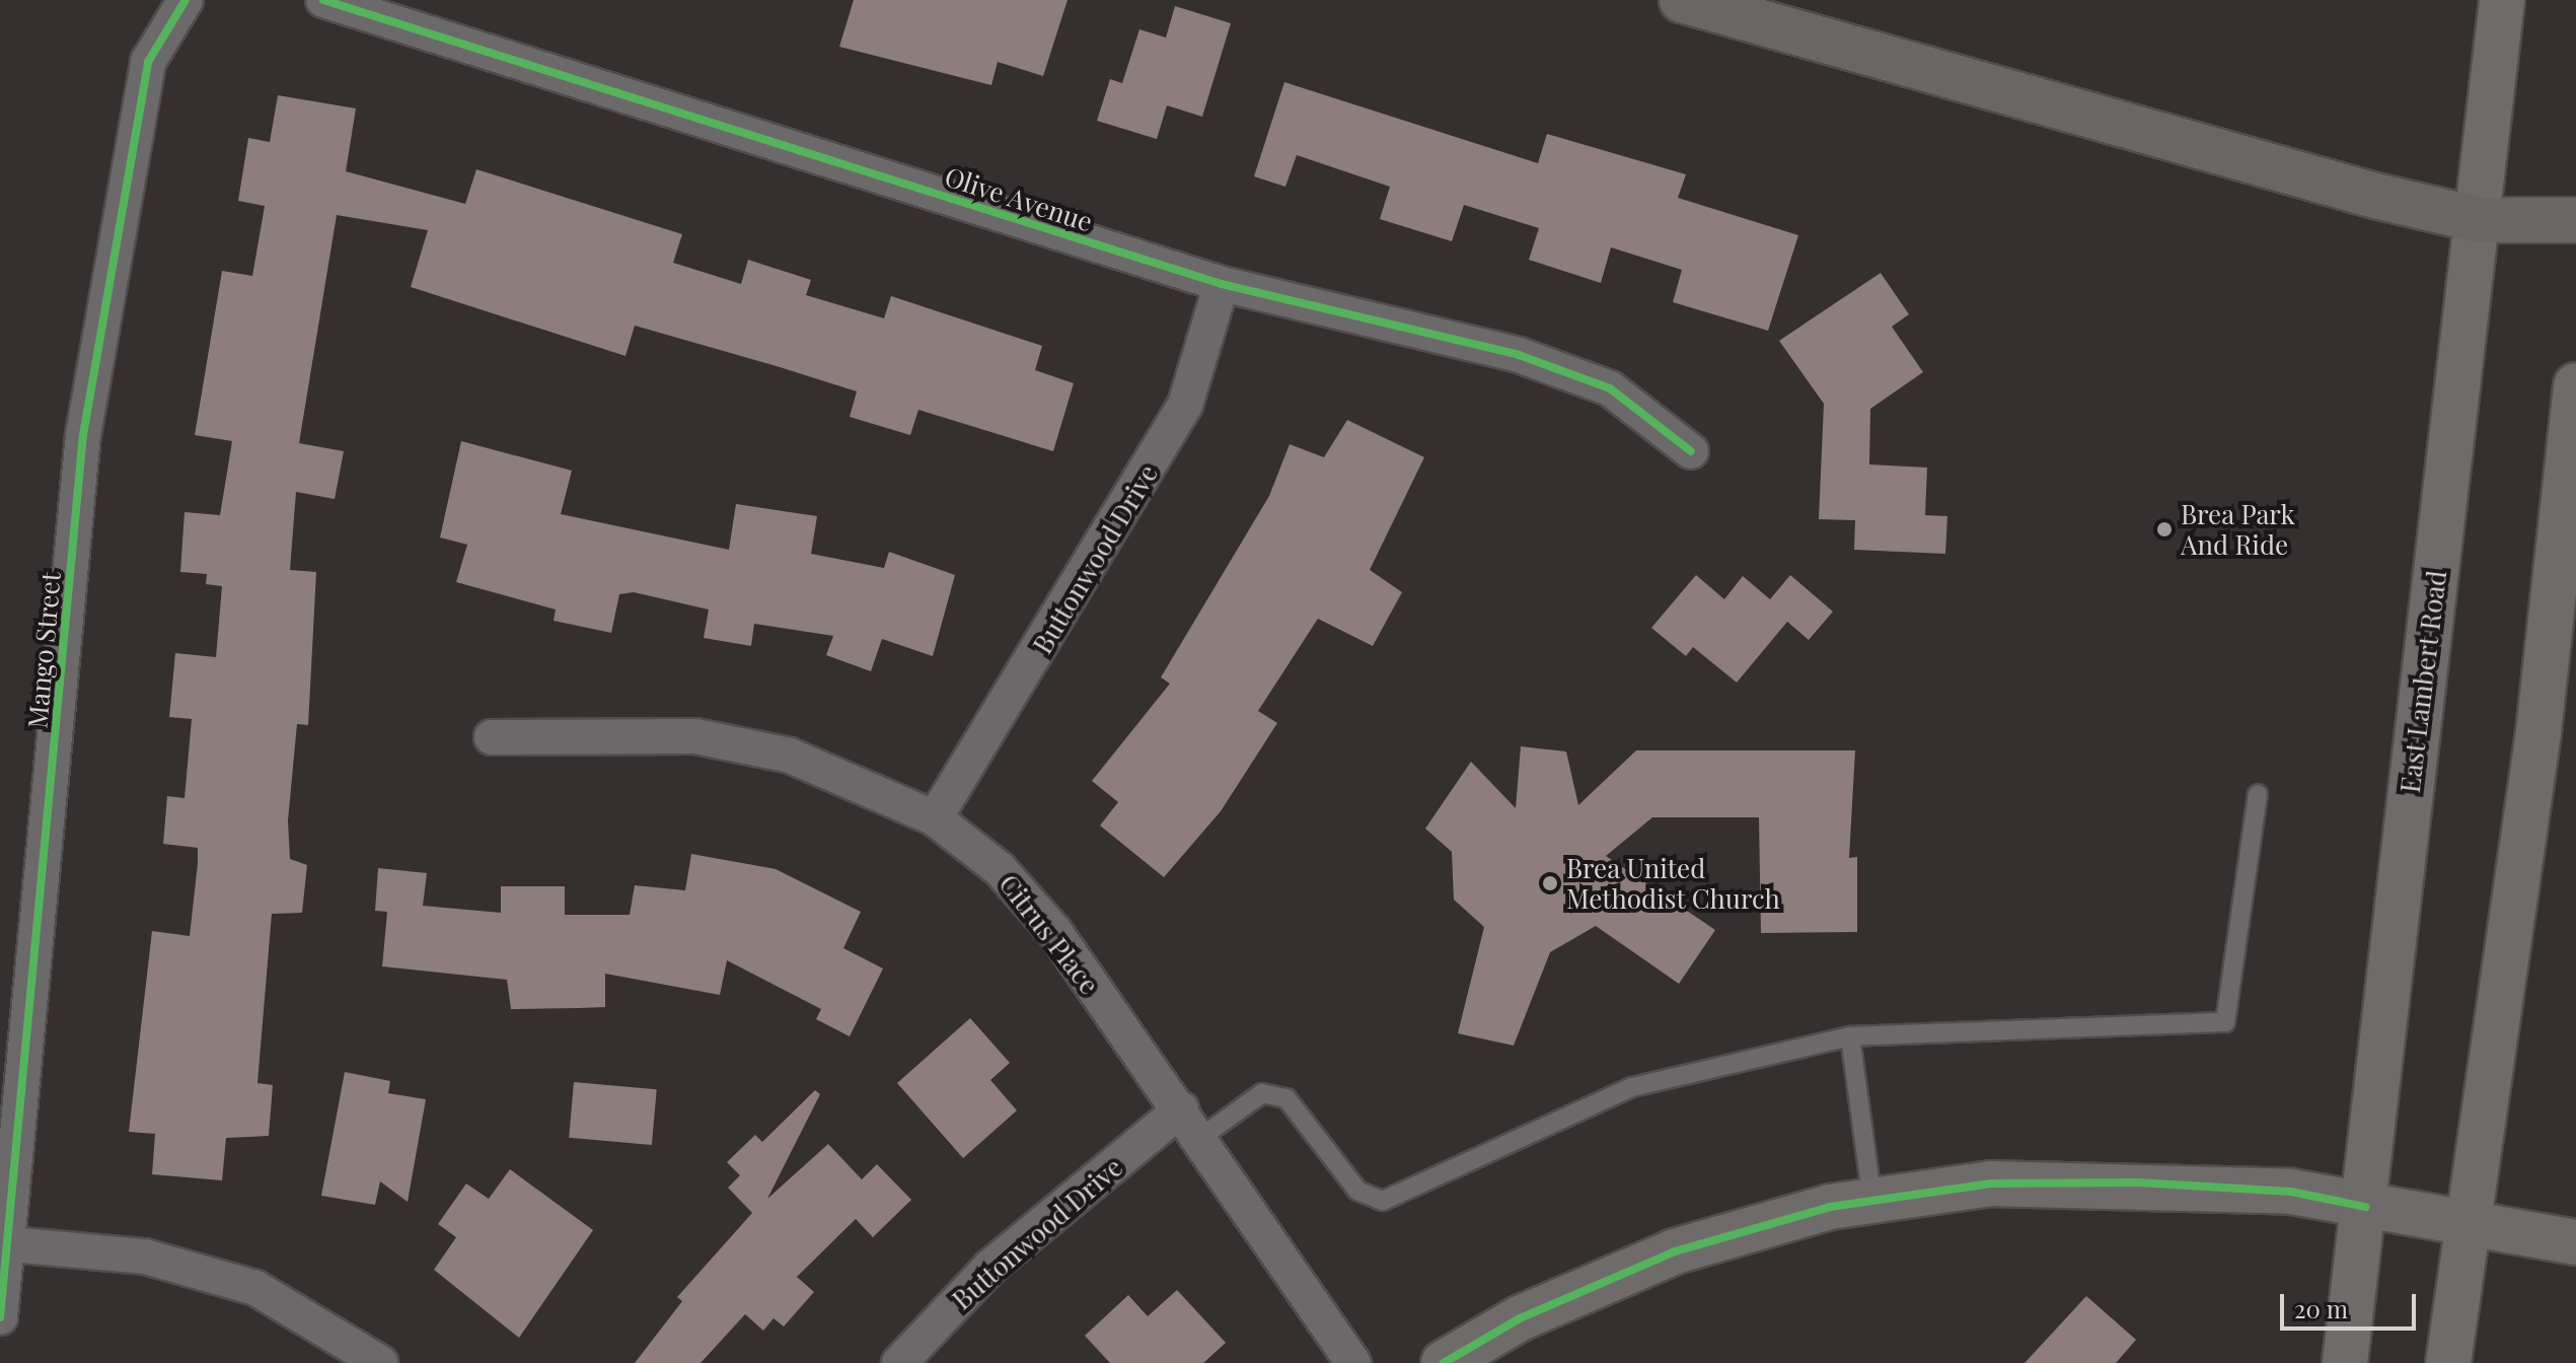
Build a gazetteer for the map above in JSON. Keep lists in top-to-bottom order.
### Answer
{
  "streets": {
    "main road": ["East Lambert Road"],
    "street": [
      "Olive Avenue",
      "Buttonwood Drive",
      "Mango Street",
      "Citrus Place"
    ]
  },
  "crossings": [
    ["Olive Avenue", "Buttonwood Drive"],
    ["Buttonwood Drive", "Citrus Place"]
  ],
  "places": ["Brea Park And Ride", "Brea United Methodist Church"],
  "scale_bar": "20 m"
}
